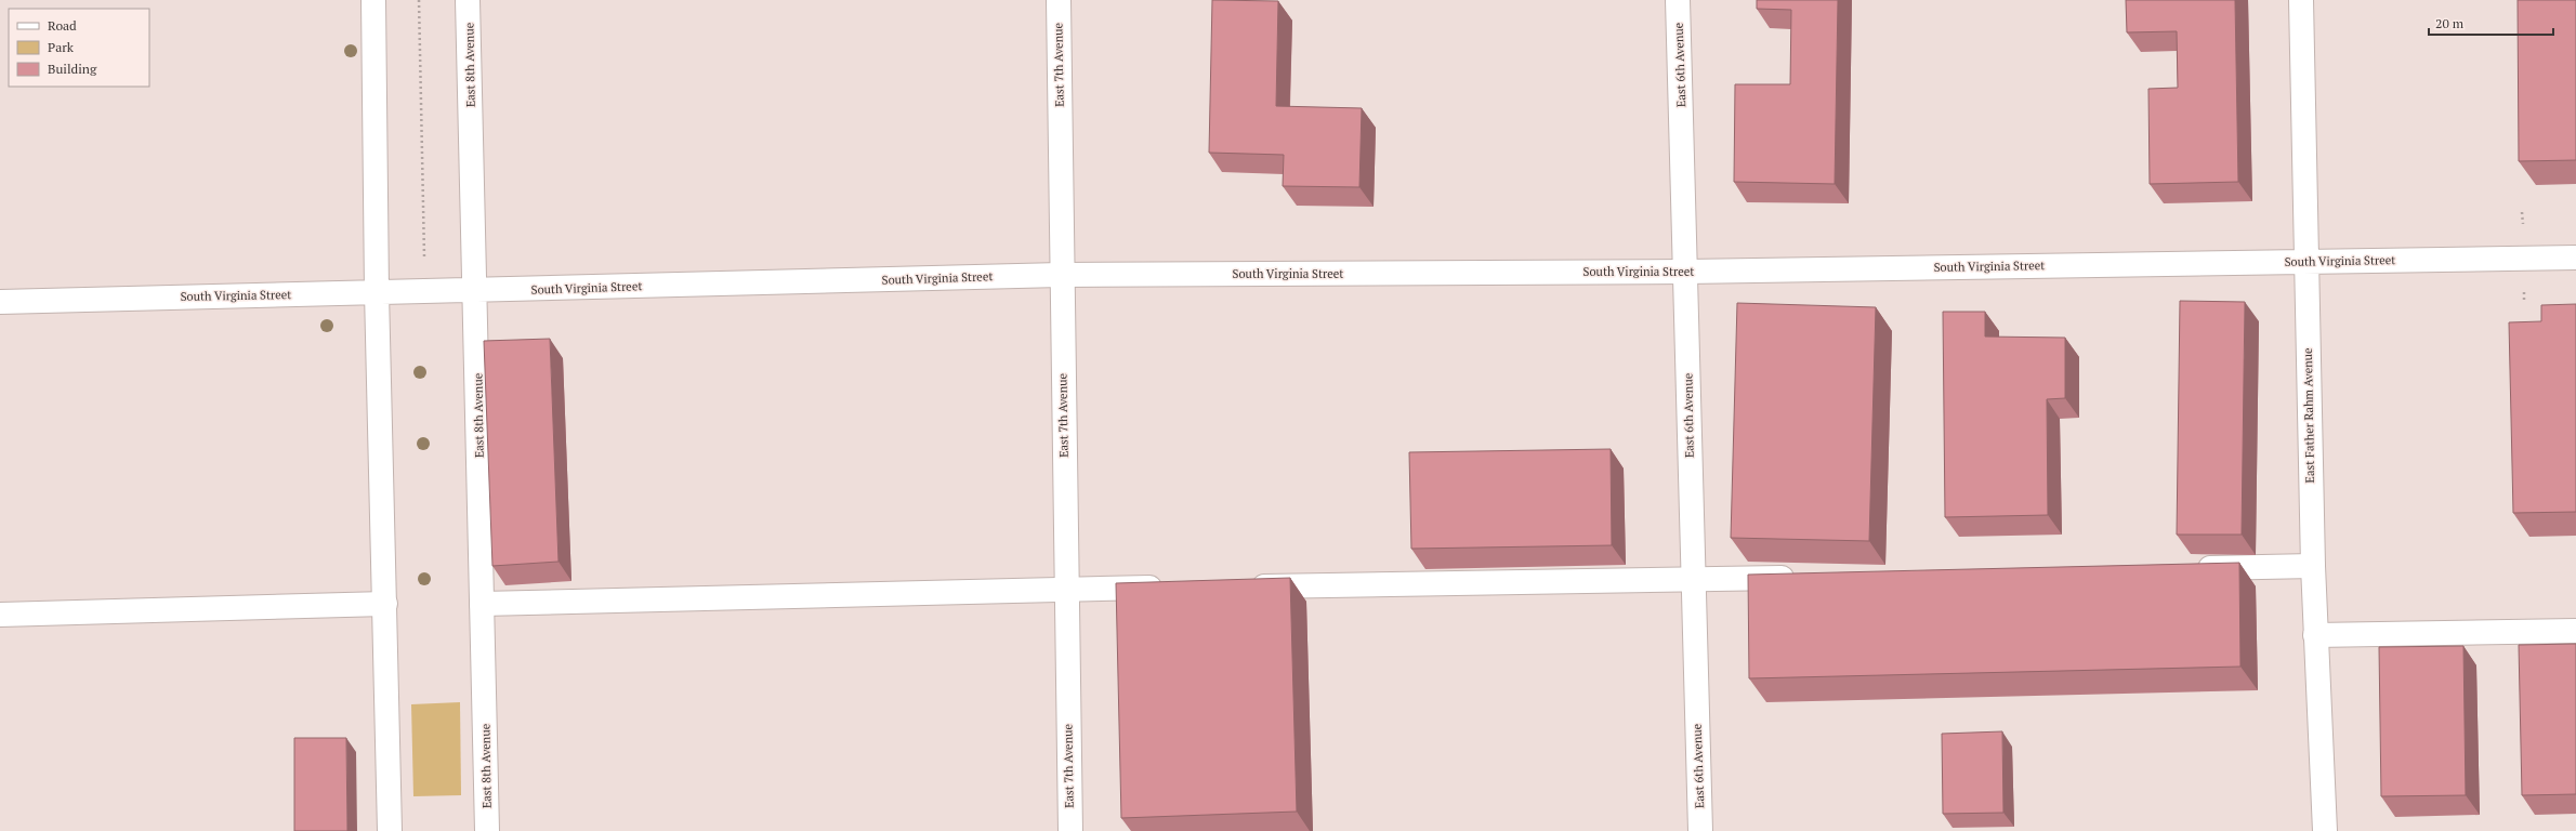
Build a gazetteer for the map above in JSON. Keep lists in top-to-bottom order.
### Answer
{
  "streets": {
    "street": [
      "East 8th Avenue",
      "East 7th Avenue",
      "East 6th Avenue",
      "South Virginia Street",
      "East Father Rahm Avenue"
    ]
  },
  "crossings": [
    ["East 8th Avenue", "South Virginia Street"],
    ["East 7th Avenue", "South Virginia Street"],
    ["East 6th Avenue", "South Virginia Street"],
    ["South Virginia Street", "East Father Rahm Avenue"]
  ],
  "legend": ["Road", "Park", "Building"],
  "scale_bar": "20 m"
}
